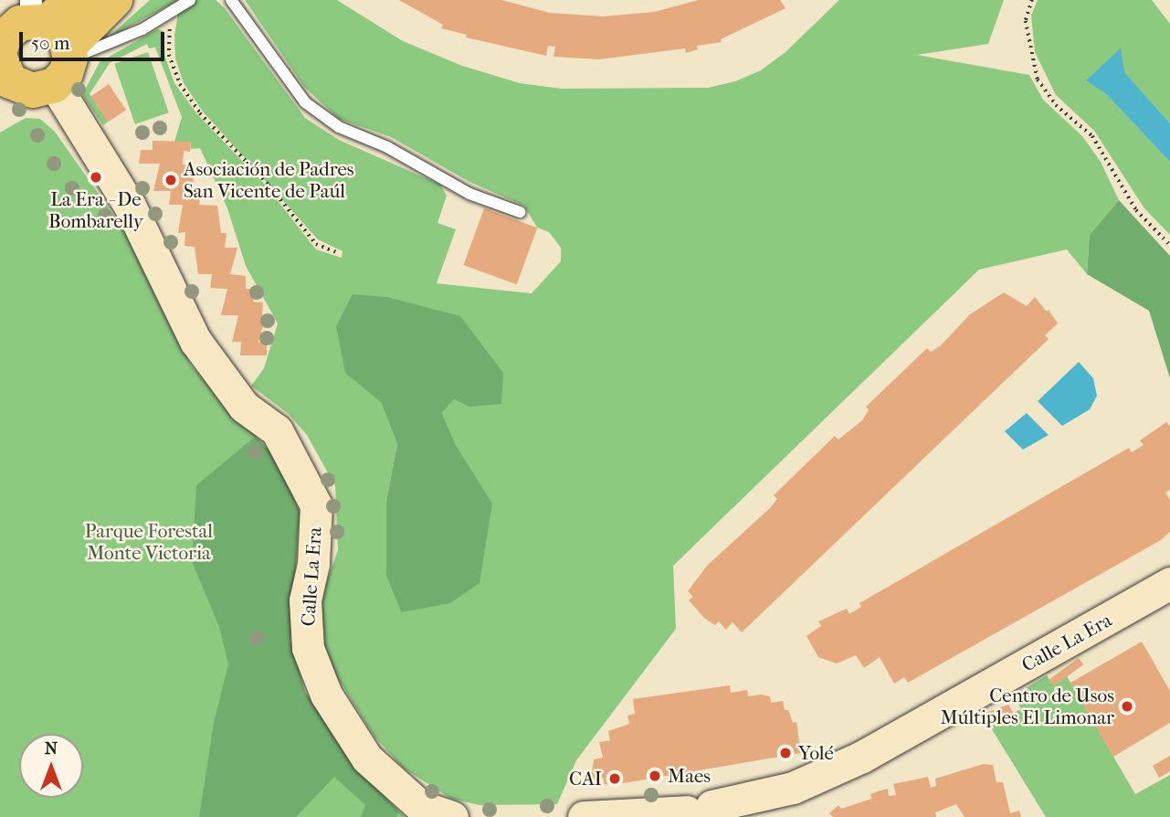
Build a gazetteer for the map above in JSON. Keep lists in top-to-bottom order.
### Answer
{
  "streets": {
    "main road": ["Calle La Era"]
  },
  "parks": ["Parque Forestal Monte Victoria"],
  "places": [
    "La Era - De Bombarelly",
    "Asociación de Padres San Vicente de Paúl",
    "Centro de Usos Múltiples El Limonar",
    "Yolé",
    "Maes",
    "CAI"
  ],
  "scale_bar": "50 m",
  "north": "top"
}
